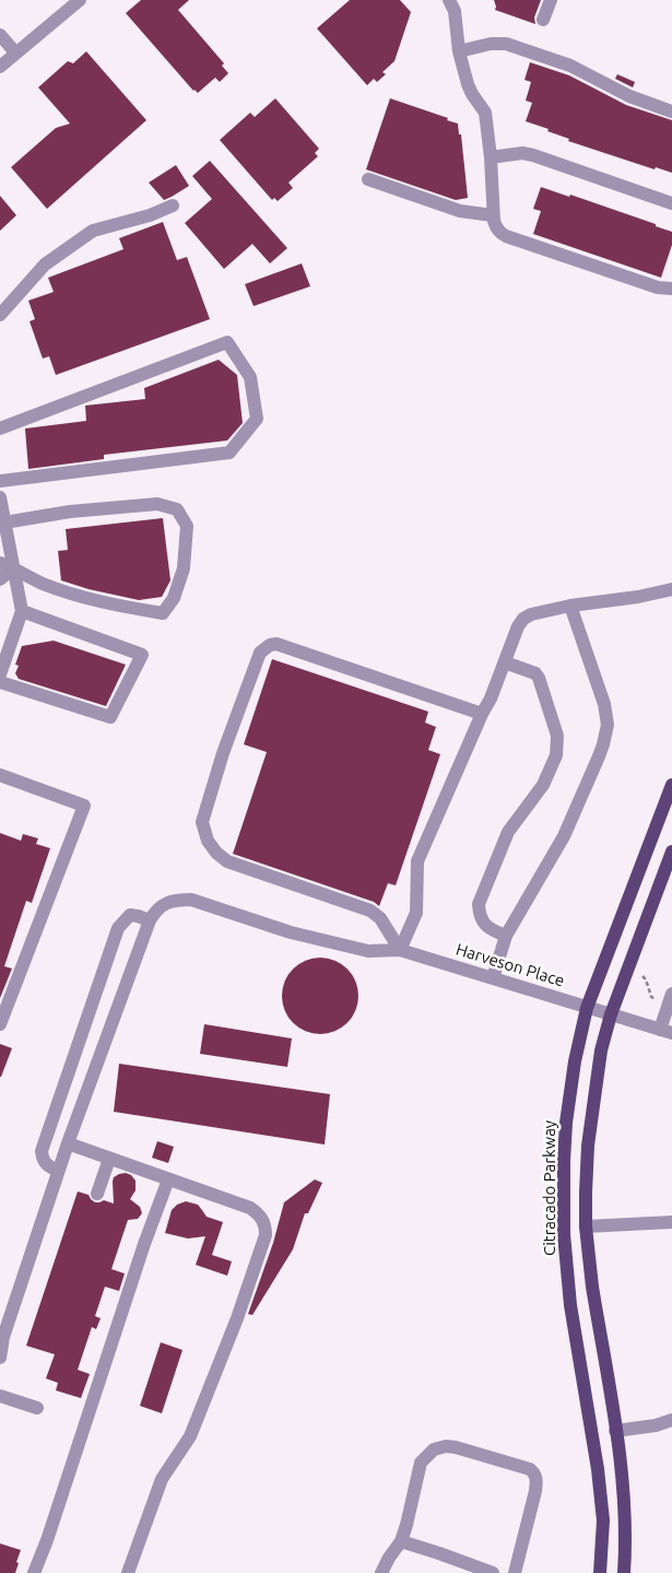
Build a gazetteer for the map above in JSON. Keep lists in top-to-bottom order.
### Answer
{
  "streets": {
    "main road": ["Citracado Parkway"],
    "street": ["Harveson Place"]
  },
  "crossings": [
    ["Harveson Place", "Citracado Parkway"]
  ]
}
